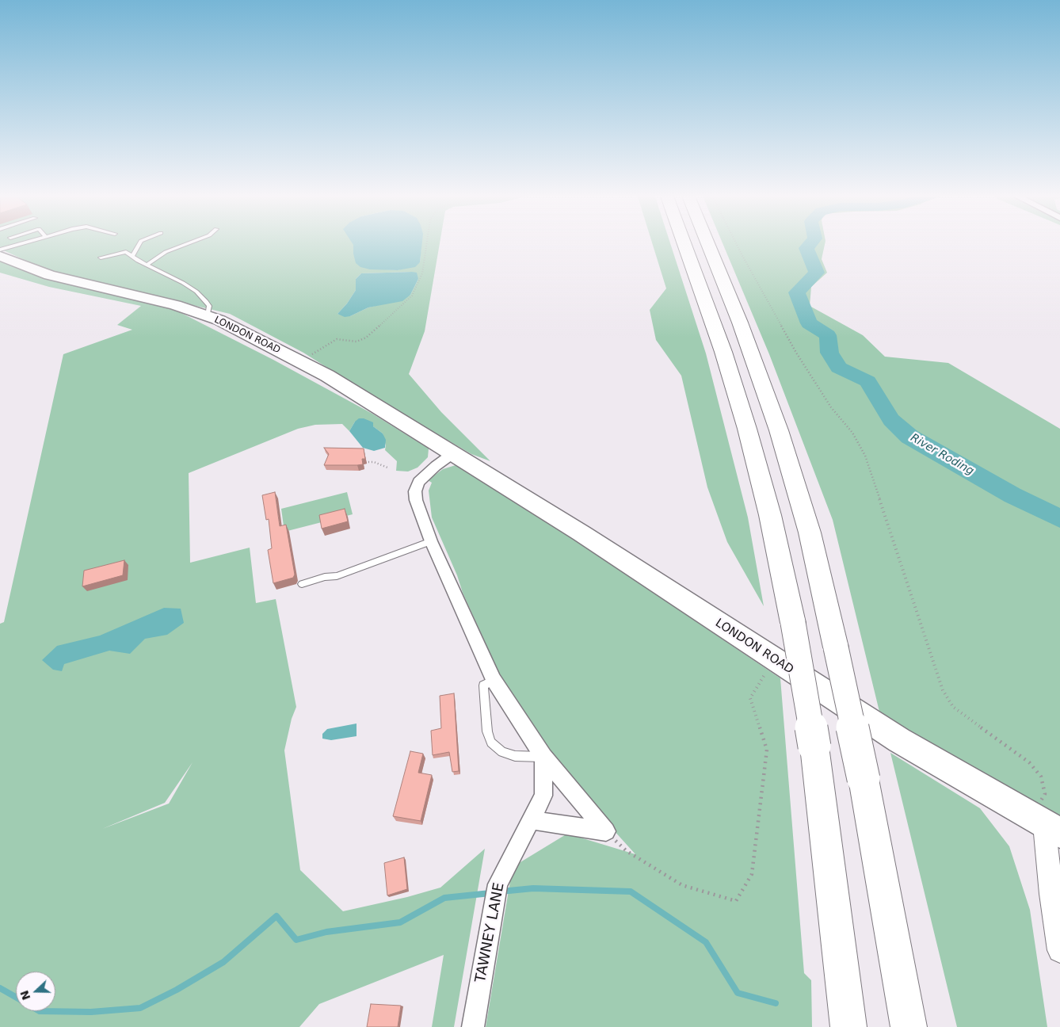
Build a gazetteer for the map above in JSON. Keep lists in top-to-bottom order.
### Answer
{
  "streets": {
    "main road": ["LONDON ROAD"],
    "street": ["TAWNEY LANE"]
  },
  "water": ["River Roding"],
  "north": "left"
}
